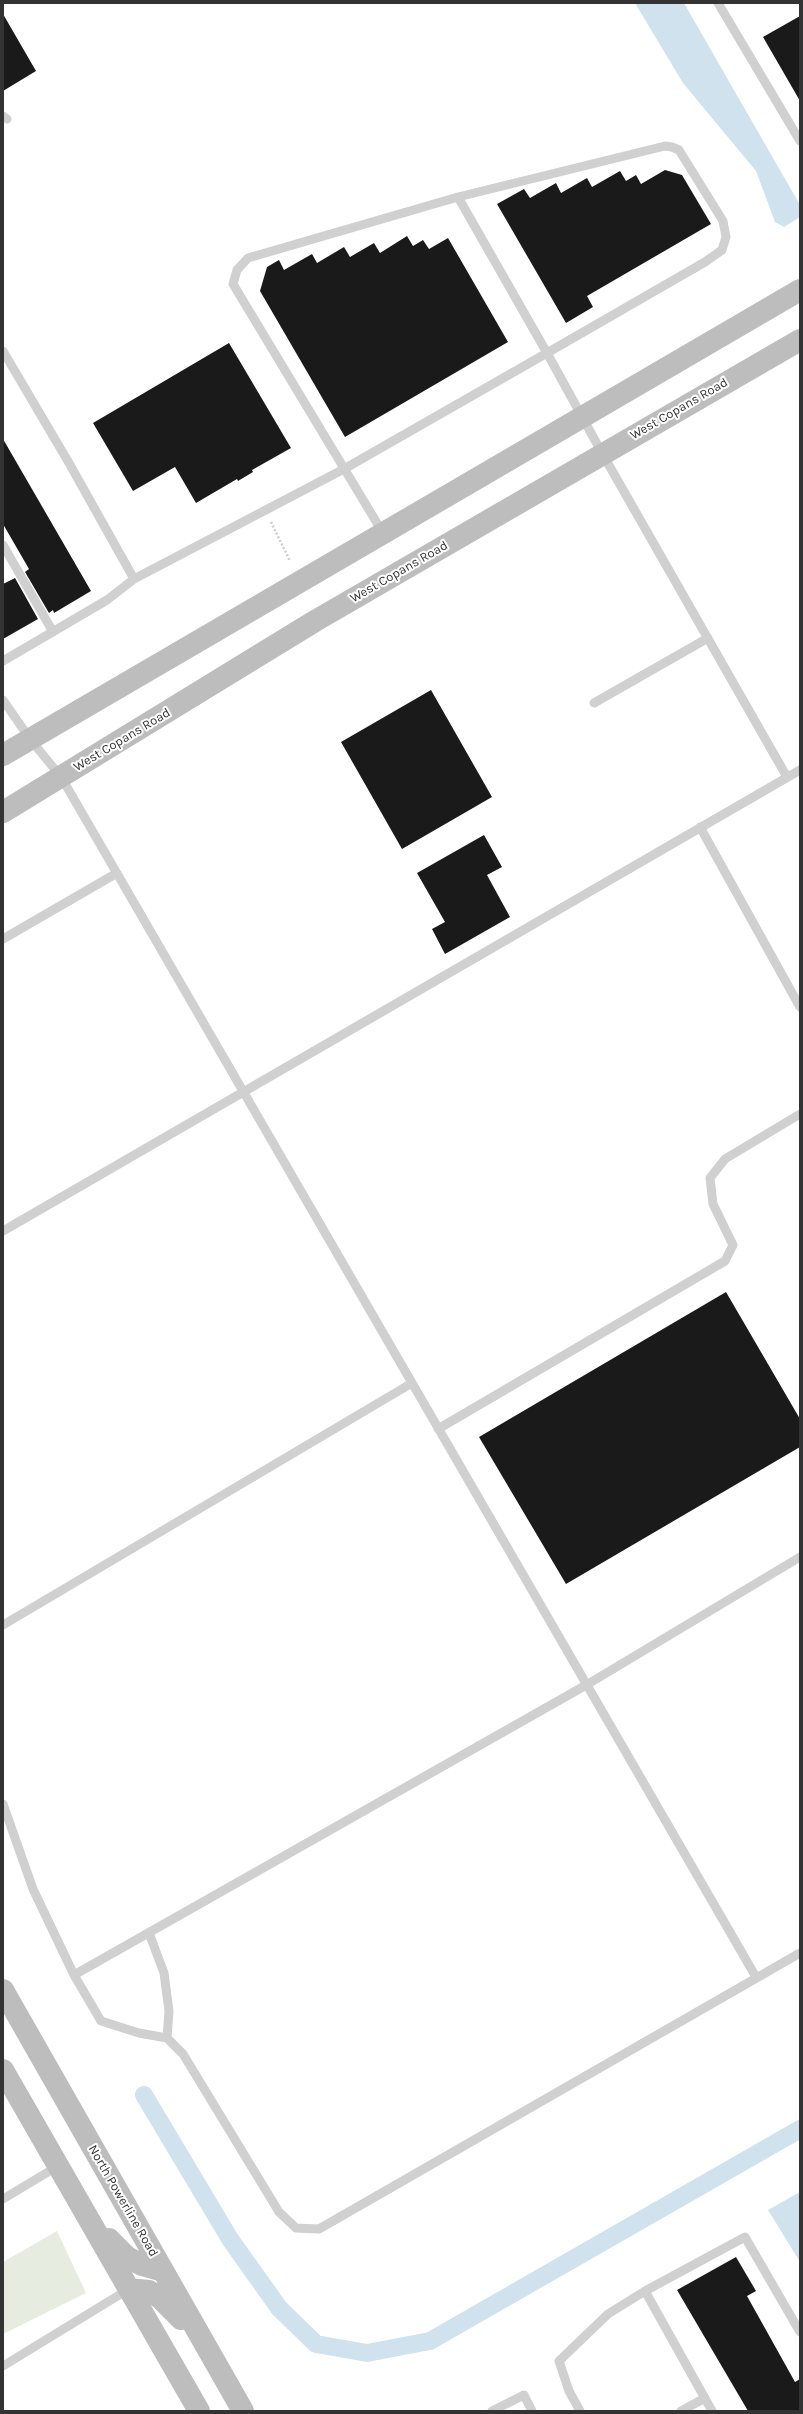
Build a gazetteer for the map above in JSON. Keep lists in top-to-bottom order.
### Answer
{
  "streets": {
    "main road": ["West Copans Road", "North Powerline Road"]
  }
}
